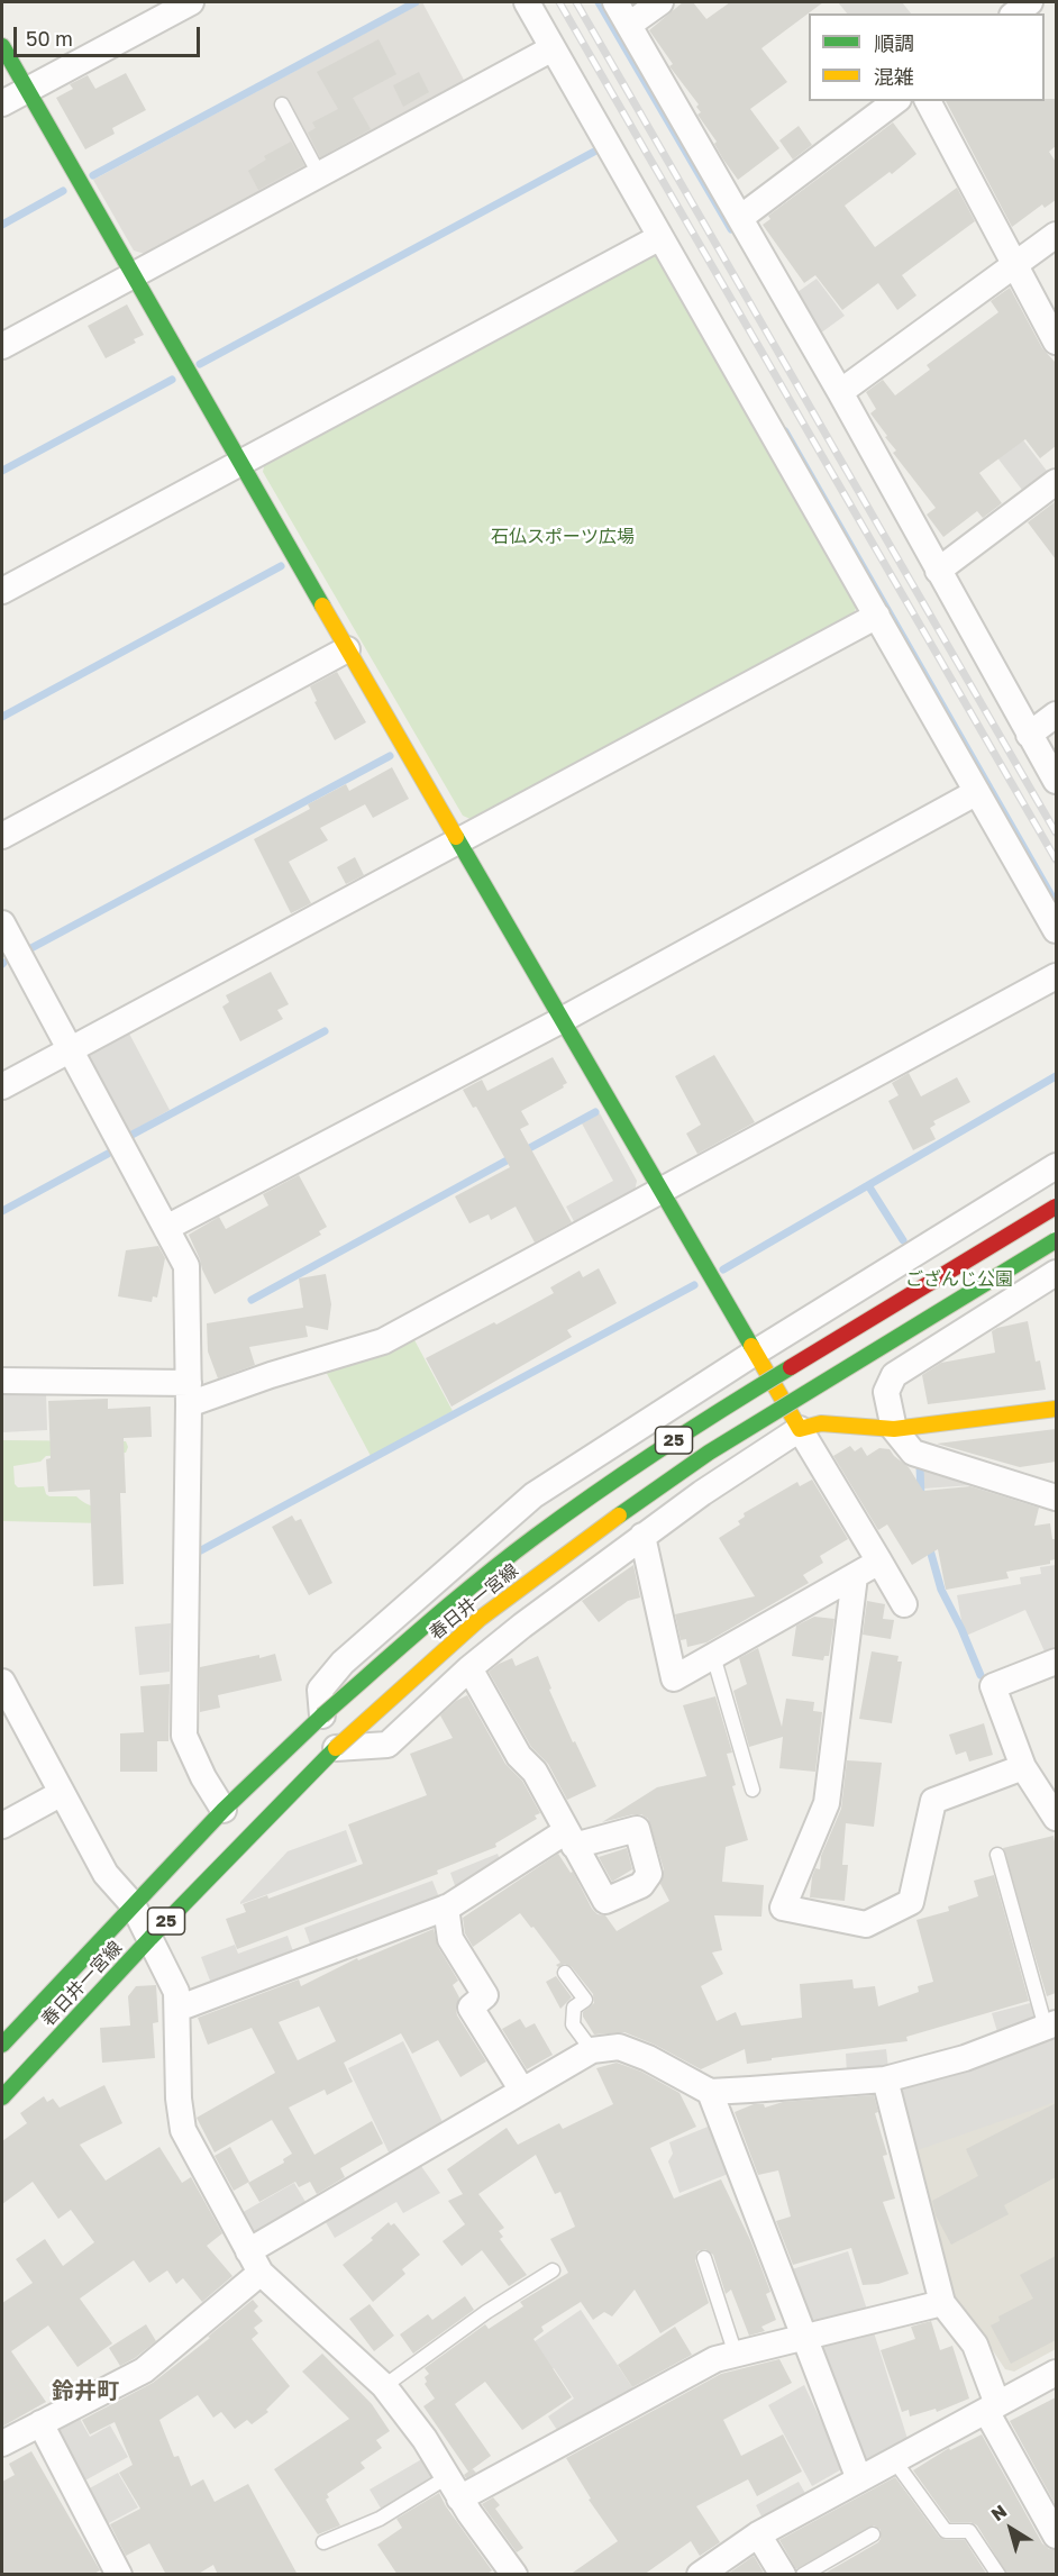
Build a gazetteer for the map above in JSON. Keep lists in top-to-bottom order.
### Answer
{
  "streets": {
    "main road": ["25", "春日井一宮線"]
  },
  "districts": ["鈴井町"],
  "parks": ["石仏スポーツ広場", "ござんじ公園"],
  "legend": ["順調", "混雑"],
  "scale_bar": "50 m",
  "north": "top left"
}
